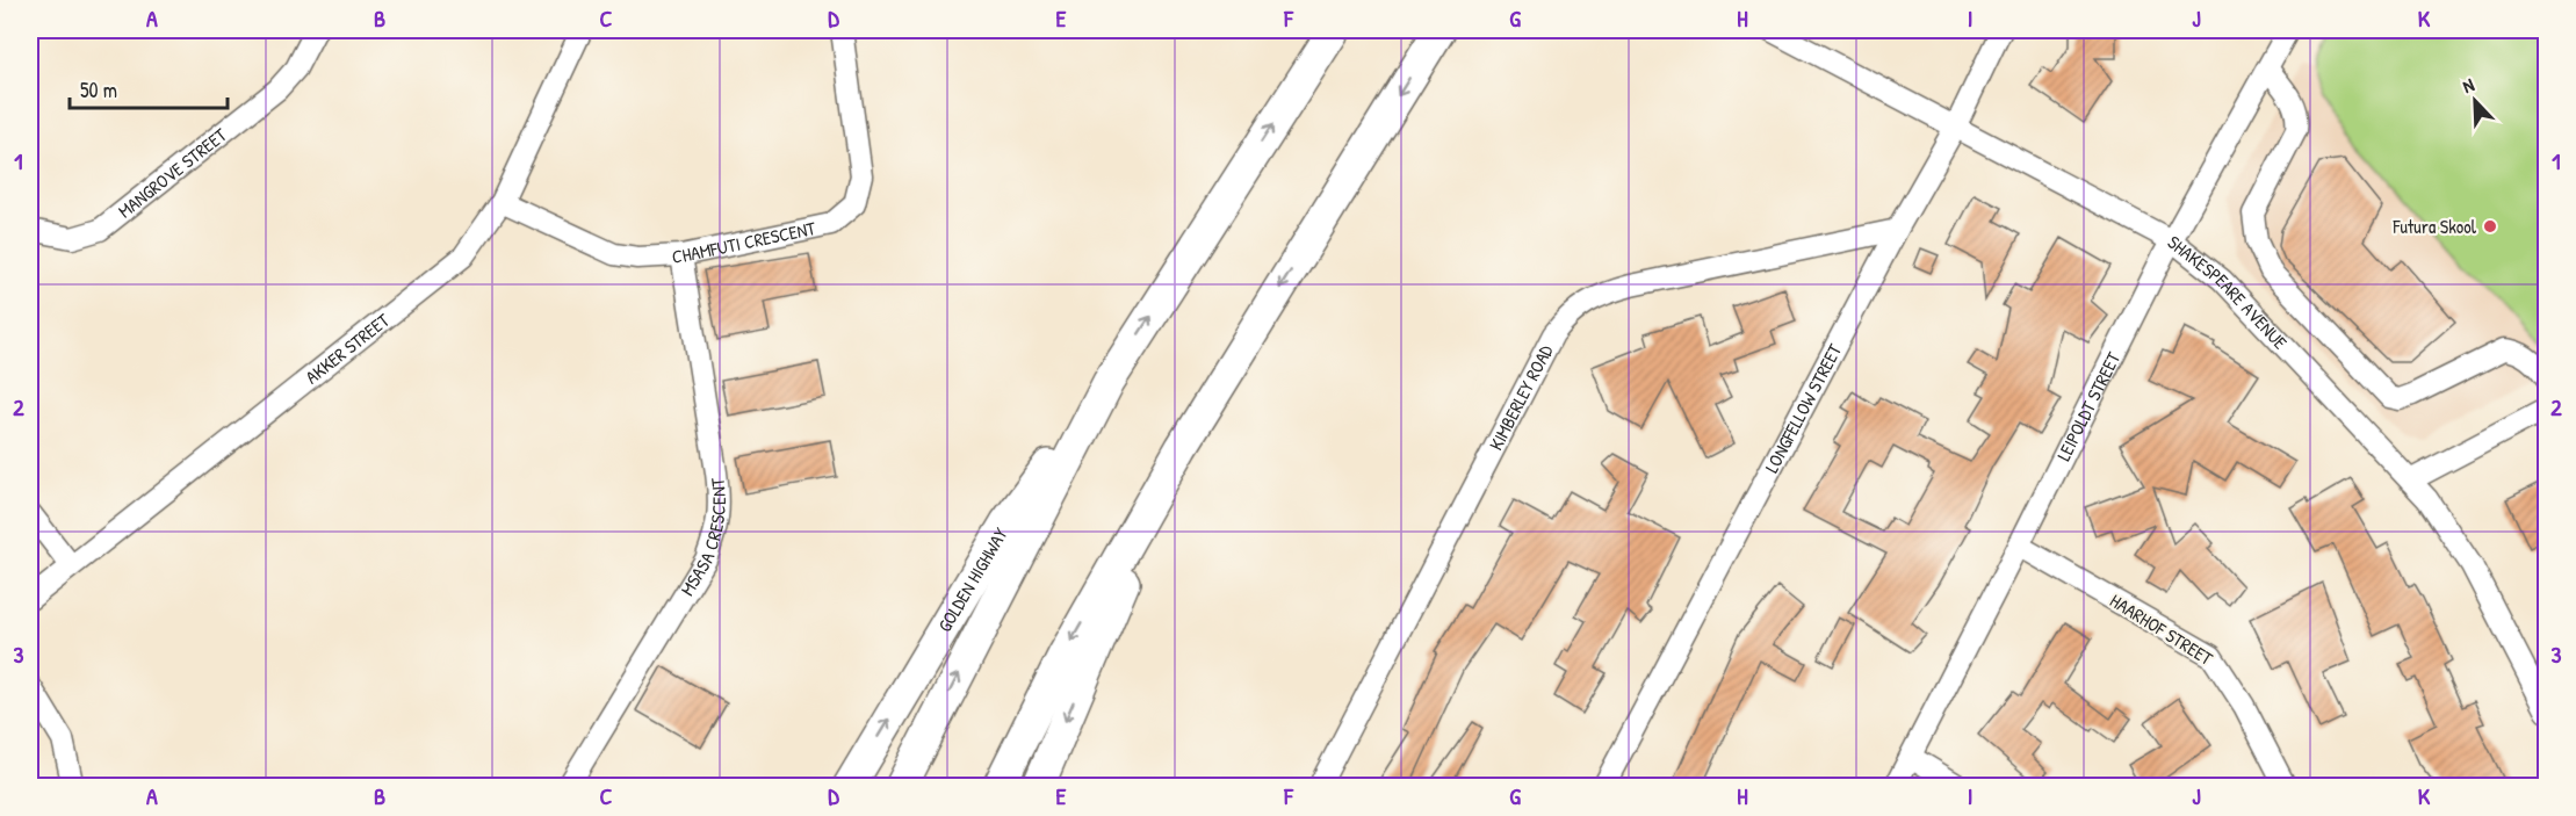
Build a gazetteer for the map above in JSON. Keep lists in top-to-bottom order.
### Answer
{
  "streets": {
    "highway": ["GOLDEN HIGHWAY"],
    "street": [
      "MANGROVE STREET",
      "CHAMFUTI CRESCENT",
      "SHAKESPEARE AVENUE",
      "AKKER STREET",
      "KIMBERLEY ROAD",
      "LEIPOLDT STREET",
      "LONGFELLOW STREET",
      "MSASA CRESCENT",
      "HAARHOF STREET"
    ]
  },
  "crossings": [
    ["CHAMFUTI CRESCENT", "AKKER STREET"],
    ["CHAMFUTI CRESCENT", "MSASA CRESCENT"],
    ["SHAKESPEARE AVENUE", "LEIPOLDT STREET"],
    ["SHAKESPEARE AVENUE", "LONGFELLOW STREET"],
    ["KIMBERLEY ROAD", "LONGFELLOW STREET"],
    ["LEIPOLDT STREET", "HAARHOF STREET"]
  ],
  "places": ["Futura Skool"],
  "scale_bar": "50 m",
  "north": "top left",
  "grid": {
    "columns": [
      "A",
      "B",
      "C",
      "D",
      "E",
      "F",
      "G",
      "H",
      "I",
      "J",
      "K"
    ],
    "rows": ["1", "2", "3"]
  }
}
